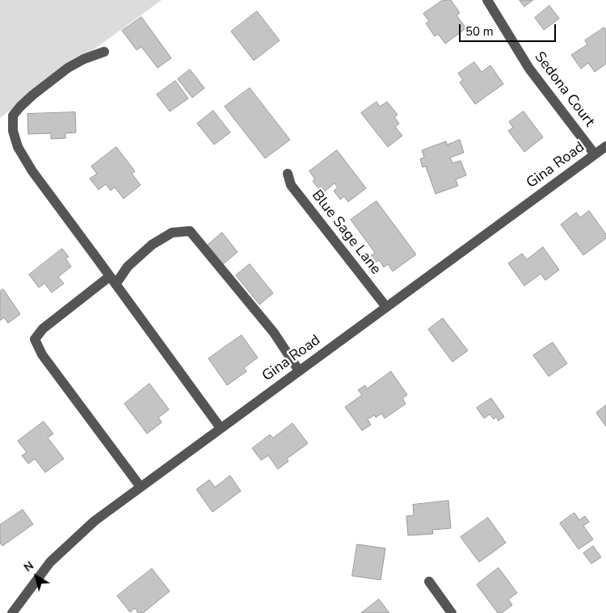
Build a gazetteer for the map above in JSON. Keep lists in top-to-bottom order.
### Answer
{
  "streets": {
    "street": ["Sedona Court", "Gina Road", "Blue Sage Lane"]
  },
  "crossings": [
    ["Sedona Court", "Gina Road"],
    ["Gina Road", "Blue Sage Lane"]
  ],
  "scale_bar": "50 m",
  "north": "top left"
}
